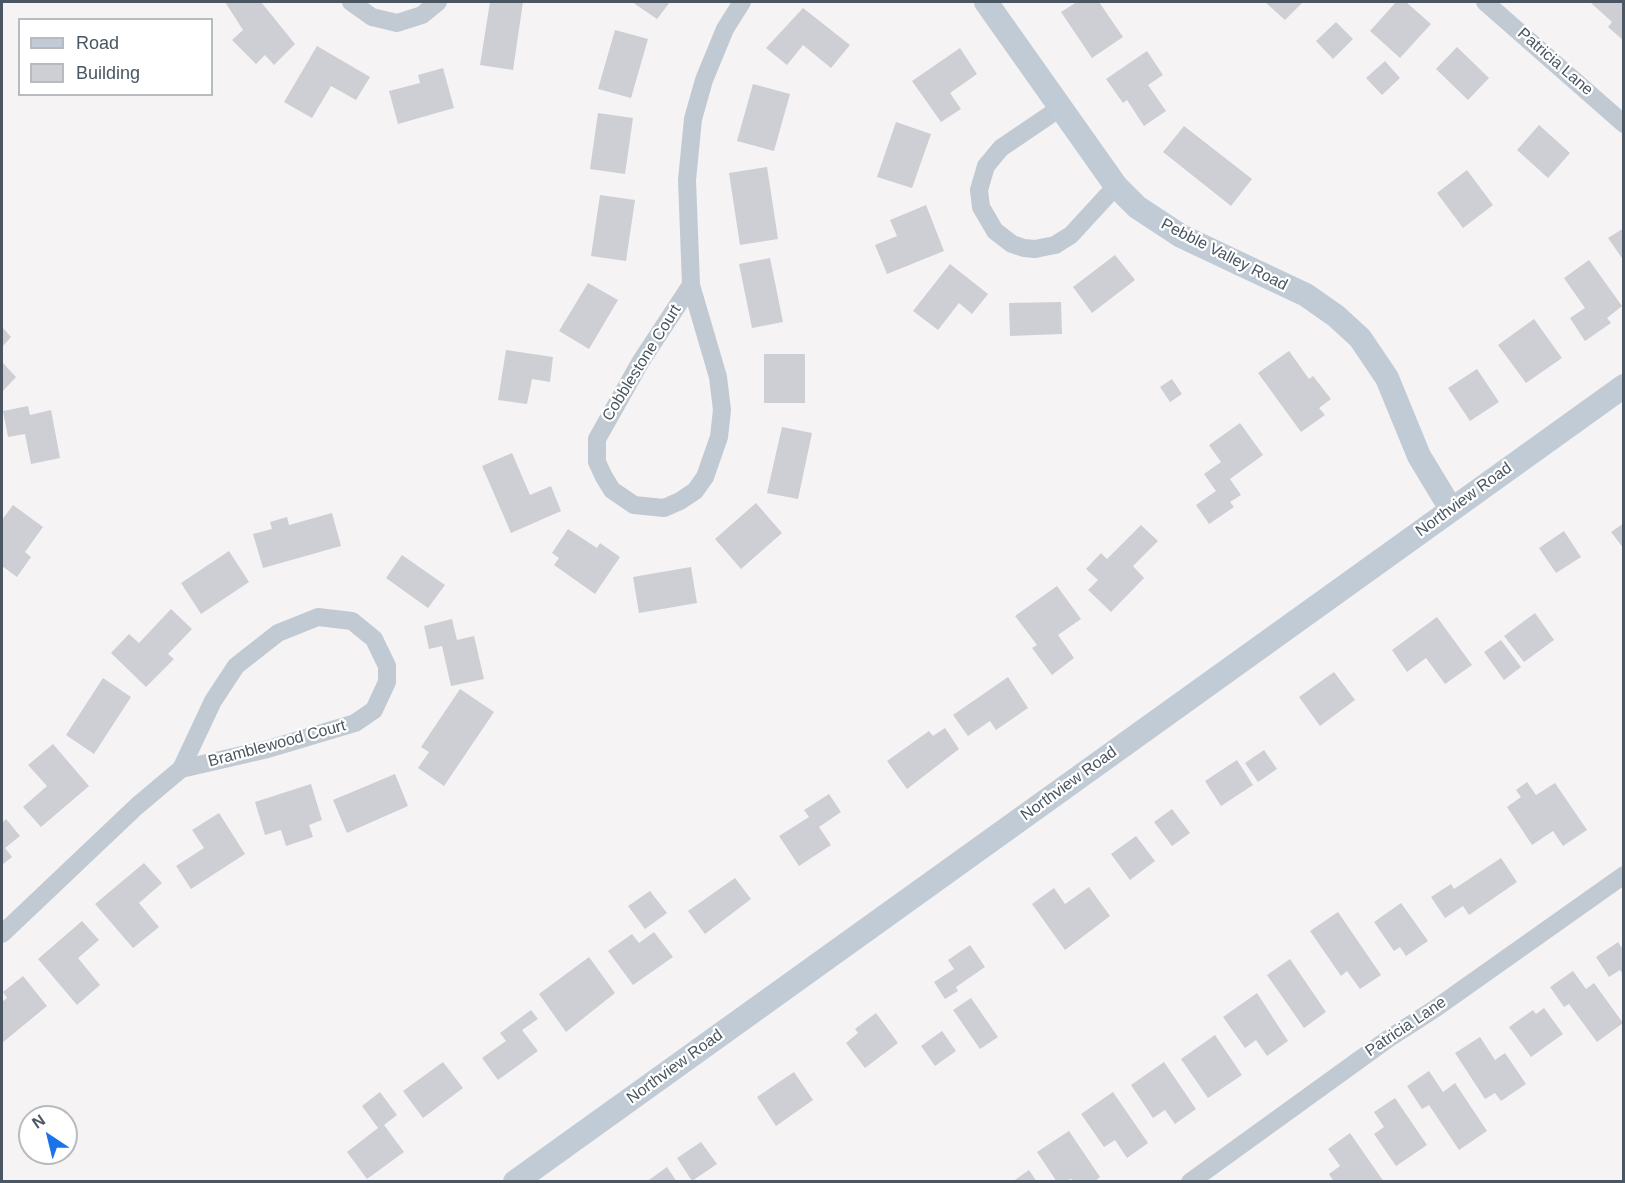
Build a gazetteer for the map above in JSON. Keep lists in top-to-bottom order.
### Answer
{
  "streets": {
    "street": [
      "Patricia Lane",
      "Pebble Valley Road",
      "Cobblestone Court",
      "Northview Road",
      "Bramblewood Court"
    ]
  },
  "crossings": [
    ["Pebble Valley Road", "Northview Road"]
  ],
  "legend": ["Road", "Building"],
  "north": "top left"
}
